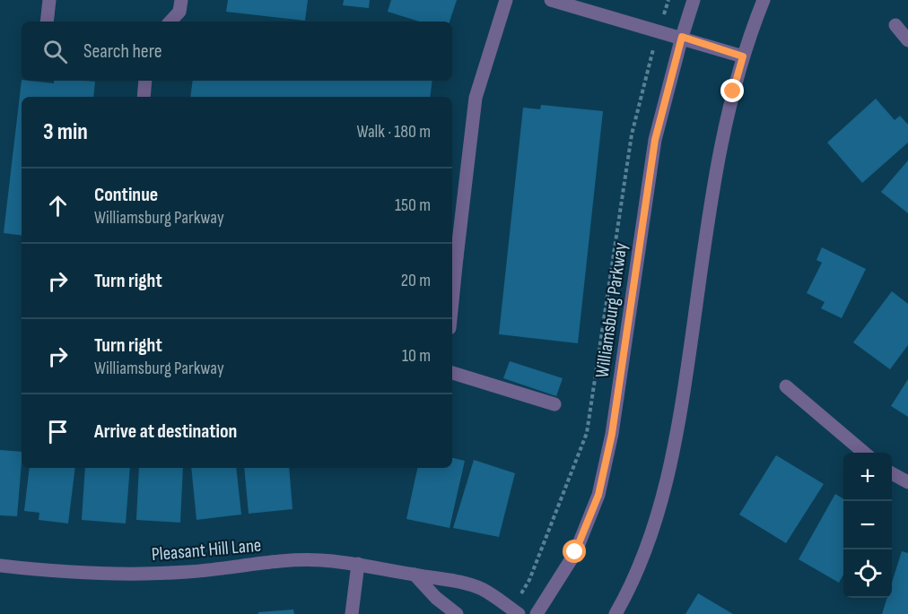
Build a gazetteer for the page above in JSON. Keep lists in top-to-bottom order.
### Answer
{
  "streets": {
    "street": ["Williamsburg Parkway", "Pleasant Hill Lane"]
  },
  "page": {
    "search": "Search here",
    "heading": ["3 min", "Walk · 180 m"],
    "list": [
      ["Continue", "Williamsburg Parkway", "150 m"],
      ["Turn right", "20 m"],
      ["Turn right", "Williamsburg Parkway", "10 m"],
      "Arrive at destination"
    ],
    "map_buttons": ["+", "−"]
  }
}
